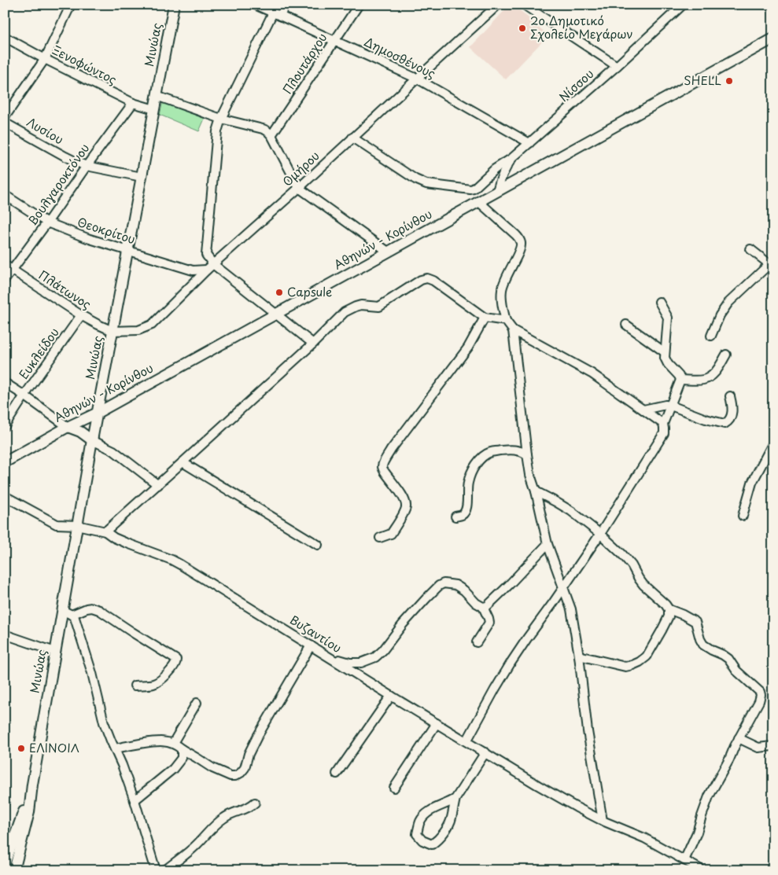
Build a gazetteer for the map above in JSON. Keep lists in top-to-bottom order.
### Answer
{
  "streets": {
    "main road": ["Μινώας", "Αθηνών - Κορίνθου"],
    "street": [
      "Δημοσθένους",
      "Πλουτάρχου",
      "Ξενοφώντος",
      "Νίσσου",
      "Λυσίου",
      "Ομήρου",
      "Βουλγαροκτόνου",
      "Θεοκρίτου",
      "Πλάτωνος",
      "Ευκλείδου",
      "Βυζαντίου"
    ]
  },
  "crossings": [
    ["Μινώας", "Ξενοφώντος"],
    ["Μινώας", "Λυσίου"],
    ["Μινώας", "Ομήρου"],
    ["Μινώας", "Θεοκρίτου"],
    ["Μινώας", "Αθηνών - Κορίνθου"],
    ["Μινώας", "Πλάτωνος"],
    ["Μινώας", "Βυζαντίου"],
    ["Δημοσθένους", "Πλουτάρχου"],
    ["Δημοσθένους", "Νίσσου"],
    ["Δημοσθένους", "Ομήρου"],
    ["Ξενοφώντος", "Βουλγαροκτόνου"],
    ["Νίσσου", "Αθηνών - Κορίνθου"],
    ["Λυσίου", "Βουλγαροκτόνου"],
    ["Ομήρου", "Θεοκρίτου"],
    ["Ομήρου", "Πλάτωνος"],
    ["Βουλγαροκτόνου", "Θεοκρίτου"],
    ["Βουλγαροκτόνου", "Πλάτωνος"],
    ["Πλάτωνος", "Ευκλείδου"]
  ],
  "places": [
    "2ο Δημοτικό Σχολείο Μεγάρων",
    "SHELL",
    "Capsule",
    "ΕΛΙΝΟΙΛ"
  ]
}
